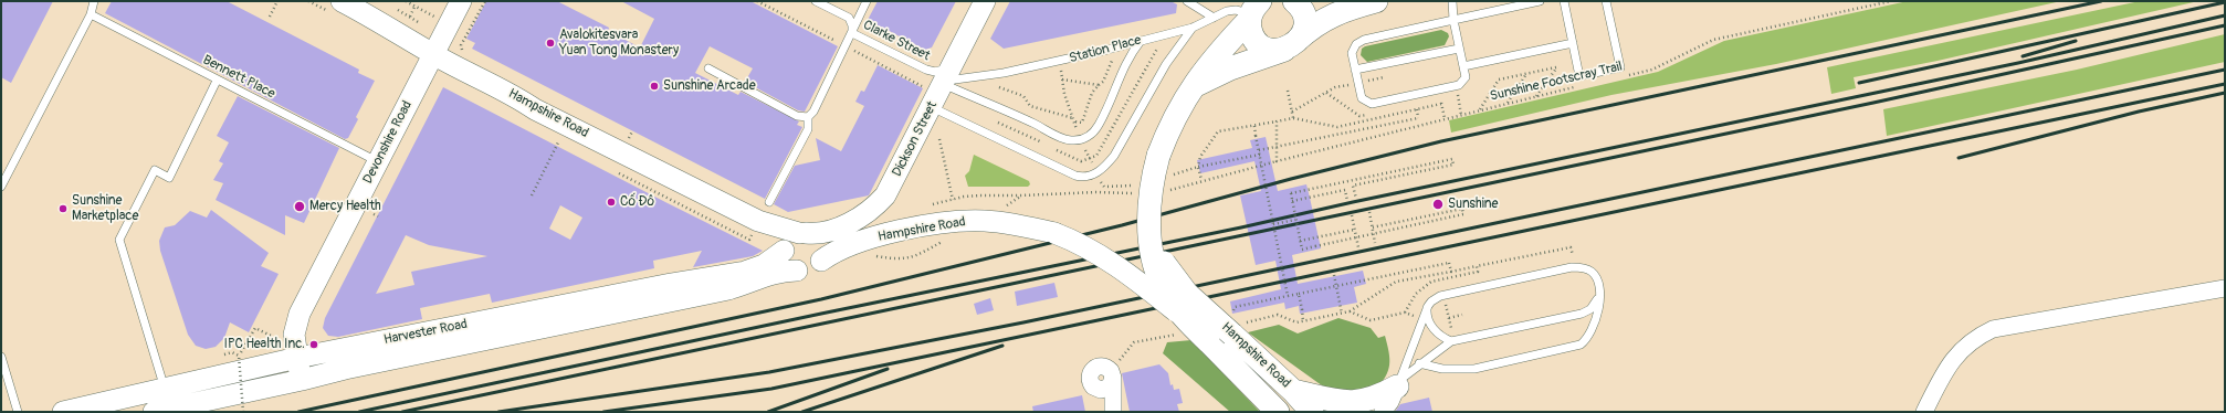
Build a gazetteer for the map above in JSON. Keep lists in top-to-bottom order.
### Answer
{
  "streets": {
    "main road": ["Hampshire Road"],
    "street": ["Dickson Street", "Devonshire Road", "Harvester Road"],
    "lane": ["Clarke Street", "Station Place", "Bennett Place"],
    "path": ["Sunshine Footscray Trail"]
  },
  "crossings": [
    ["Clarke Street", "Station Place"],
    ["Clarke Street", "Dickson Street"],
    ["Station Place", "Hampshire Road"],
    ["Station Place", "Dickson Street"],
    ["Bennett Place", "Devonshire Road"],
    ["Hampshire Road", "Dickson Street"],
    ["Hampshire Road", "Devonshire Road"],
    ["Hampshire Road", "Harvester Road"],
    ["Dickson Street", "Harvester Road"],
    ["Devonshire Road", "Harvester Road"]
  ],
  "places": [
    "Avalokitesvara Yuan Tong Monastery",
    "Sunshine Arcade",
    "Cố Đô",
    "Sunshine",
    "Mercy Health",
    "Sunshine Marketplace",
    "IPC Health Inc."
  ]
}
